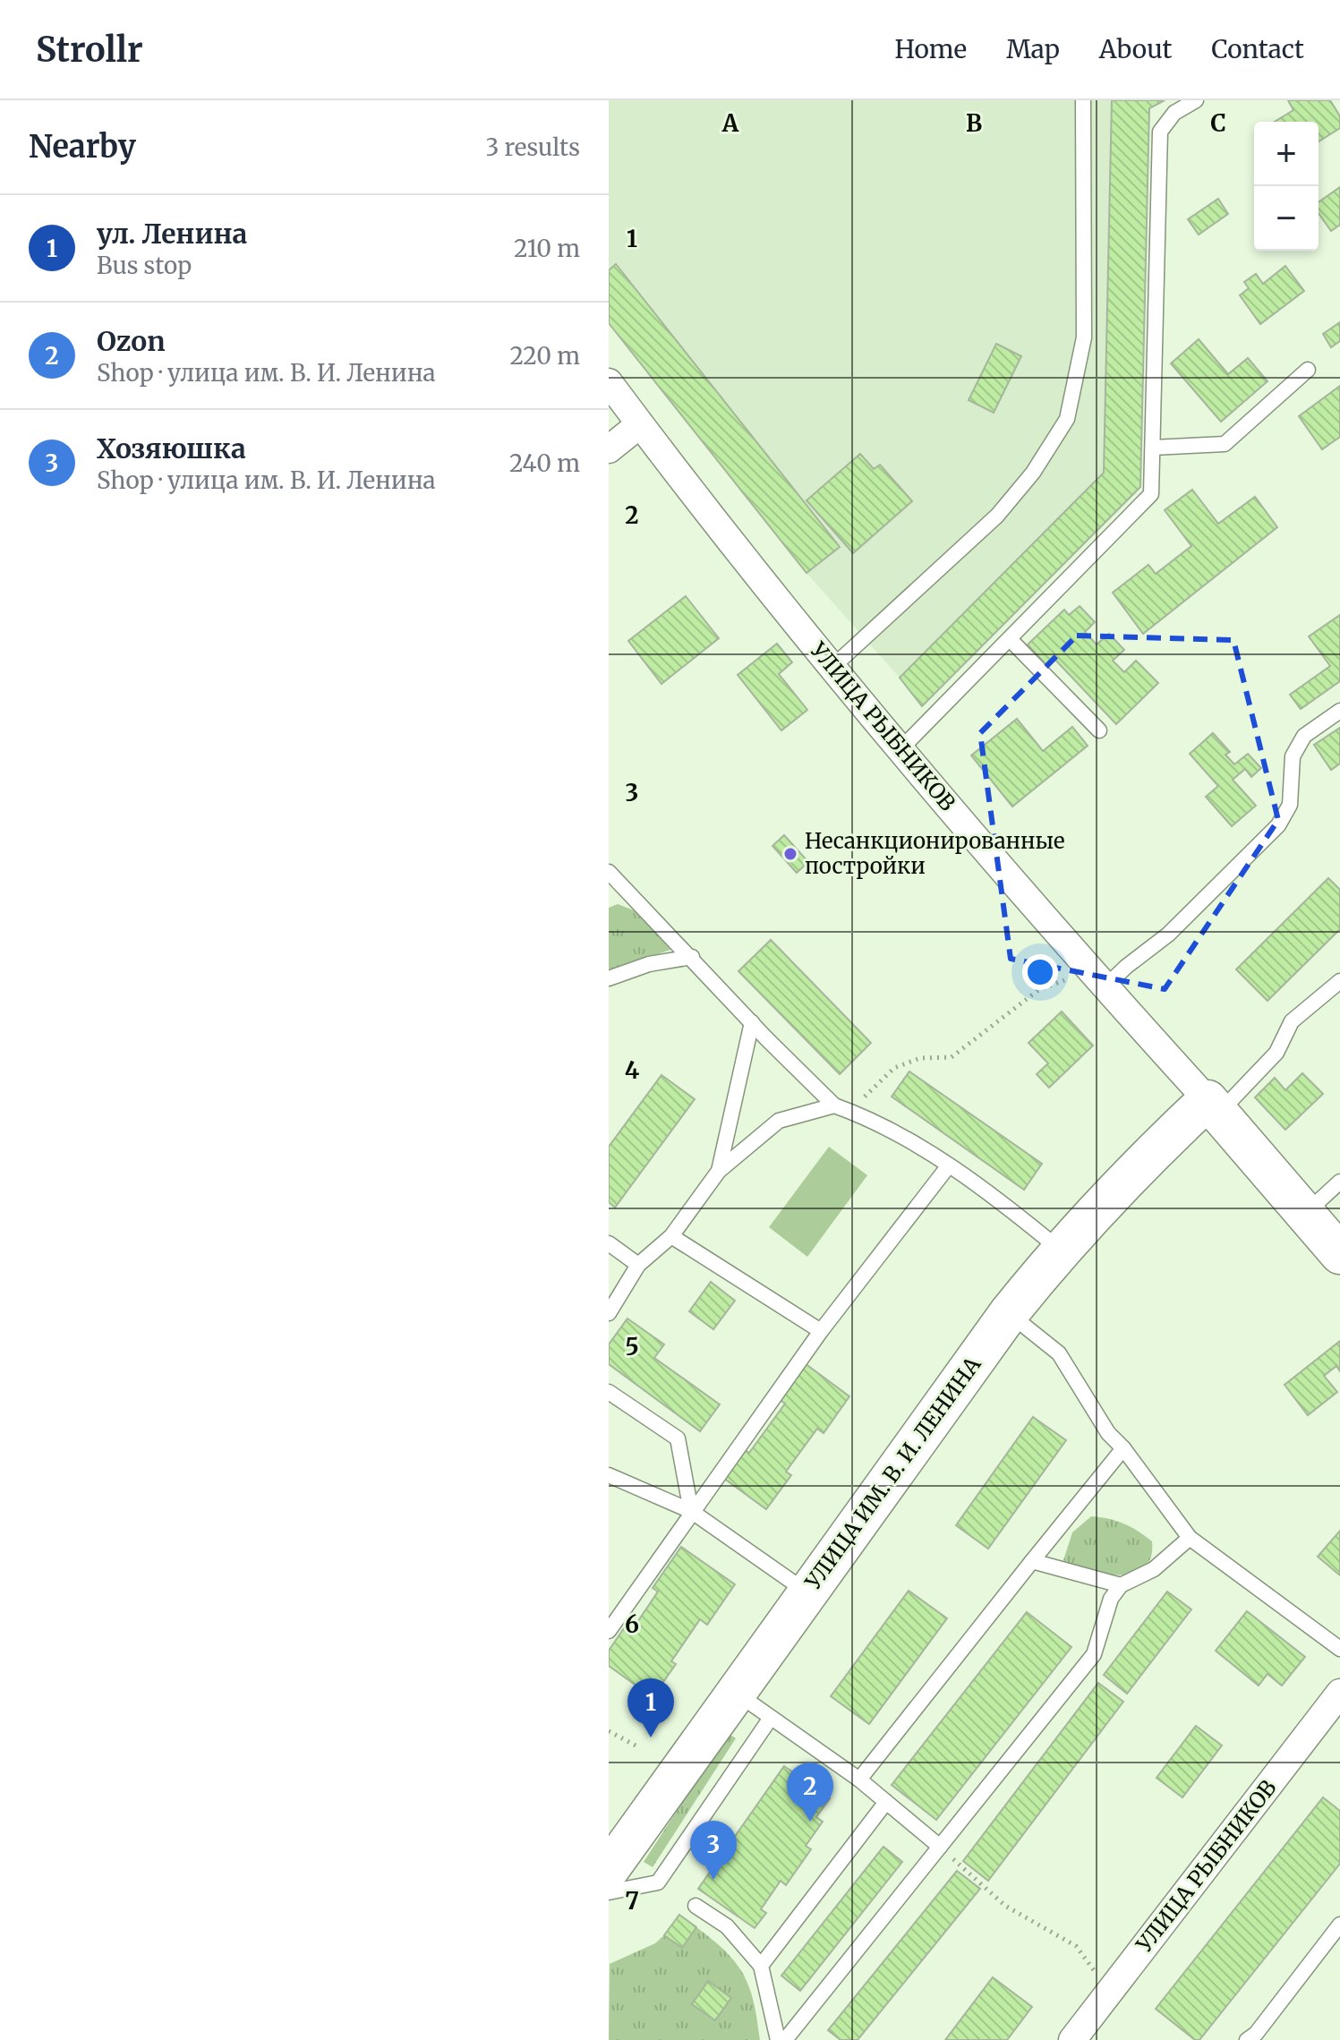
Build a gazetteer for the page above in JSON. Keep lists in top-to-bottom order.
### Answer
{
  "streets": {
    "main road": ["УЛИЦА РЫБНИКОВ", "УЛИЦА ИМ. В. И. ЛЕНИНА"]
  },
  "crossings": [
    ["УЛИЦА РЫБНИКОВ", "УЛИЦА ИМ. В. И. ЛЕНИНА"]
  ],
  "places": ["Несанкционированные постройки"],
  "page": {
    "header": "Strollr",
    "nav": [
      "Home",
      "Map",
      "About",
      "Contact"
    ],
    "heading": ["Nearby", "3 results"],
    "map_buttons": ["+", "−"],
    "list": [
      {
        "mark": "1",
        "name": "ул. Ленина",
        "note": "Bus stop",
        "value": "210 m"
      },
      {
        "mark": "2",
        "name": "Ozon",
        "note": "Shop · улица им. В. И. Ленина",
        "value": "220 m"
      },
      {
        "mark": "3",
        "name": "Хозяюшка",
        "note": "Shop · улица им. В. И. Ленина",
        "value": "240 m"
      }
    ],
    "pins": ["1", "2", "3"]
  },
  "grid": {
    "columns": ["A", "B", "C"],
    "rows": [
      "1",
      "2",
      "3",
      "4",
      "5",
      "6",
      "7"
    ]
  }
}
